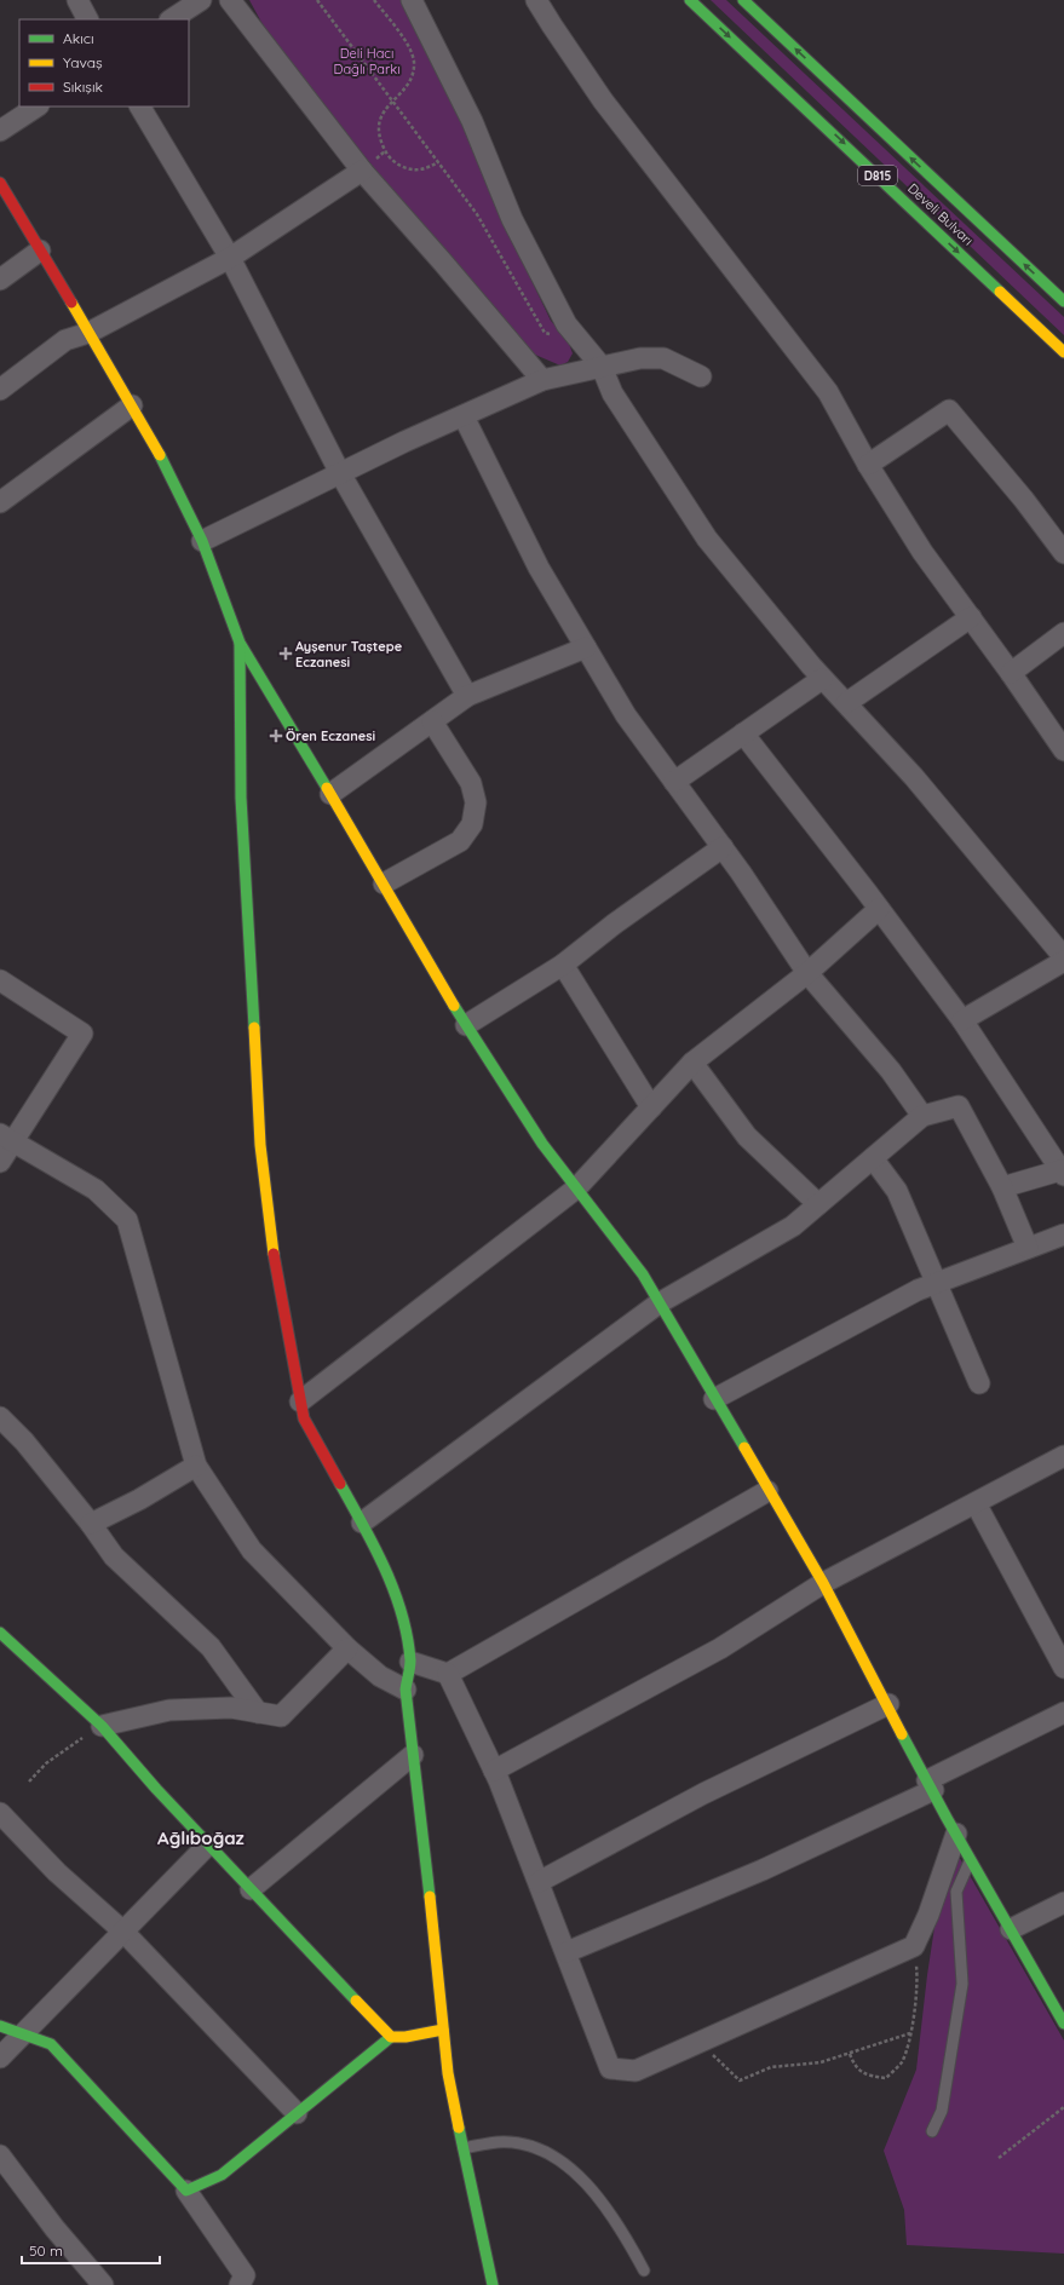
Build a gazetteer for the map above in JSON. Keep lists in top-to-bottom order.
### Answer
{
  "streets": {
    "main road": ["D815", "Develi Bulvarı"]
  },
  "districts": ["Ağlıboğaz"],
  "parks": ["Deli Hacı Dağlı Parkı"],
  "places": {
    "health": ["Ayşenur Taştepe Eczanesi", "Ören Eczanesi"]
  },
  "legend": ["Akıcı", "Yavaş", "Sıkışık"],
  "scale_bar": "50 m"
}
